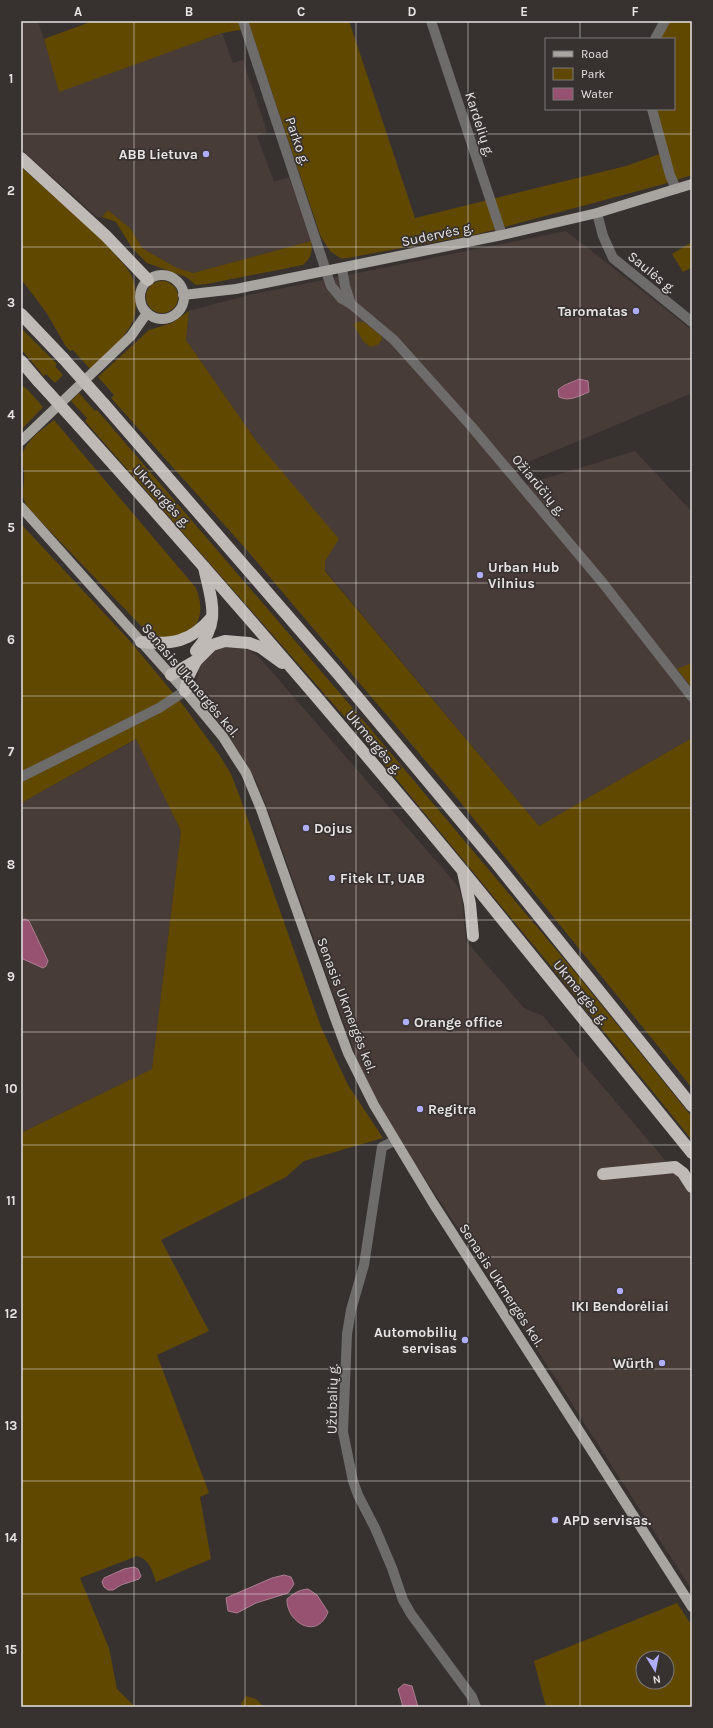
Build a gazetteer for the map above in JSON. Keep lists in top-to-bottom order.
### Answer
{
  "streets": {
    "highway": ["Ukmergės g."],
    "main road": ["Sudervės g.", "Senasis Ukmergės kel."],
    "street": [
      "Kardelių g.",
      "Parko g.",
      "Saulės g.",
      "Ožiarūčių g.",
      "Užubalių g."
    ]
  },
  "crossings": [
    ["Kardelių g.", "Sudervės g."],
    ["Parko g.", "Sudervės g."],
    ["Parko g.", "Ožiarūčių g."],
    ["Sudervės g.", "Saulės g."],
    ["Sudervės g.", "Ožiarūčių g."],
    ["Senasis Ukmergės kel.", "Užubalių g."]
  ],
  "places": [
    "ABB Lietuva",
    "Taromatas",
    "Urban Hub Vilnius",
    "Dojus",
    "Fitek LT, UAB",
    "Orange office",
    "Regitra",
    "IKI Bendorėliai",
    "Automobilių servisas",
    "Würth",
    "APD servisas."
  ],
  "legend": ["Road", "Park", "Water"],
  "north": "bottom",
  "grid": {
    "columns": [
      "A",
      "B",
      "C",
      "D",
      "E",
      "F"
    ],
    "rows": [
      "1",
      "2",
      "3",
      "4",
      "5",
      "6",
      "7",
      "8",
      "9",
      "10",
      "11",
      "12",
      "13",
      "14",
      "15"
    ]
  }
}
